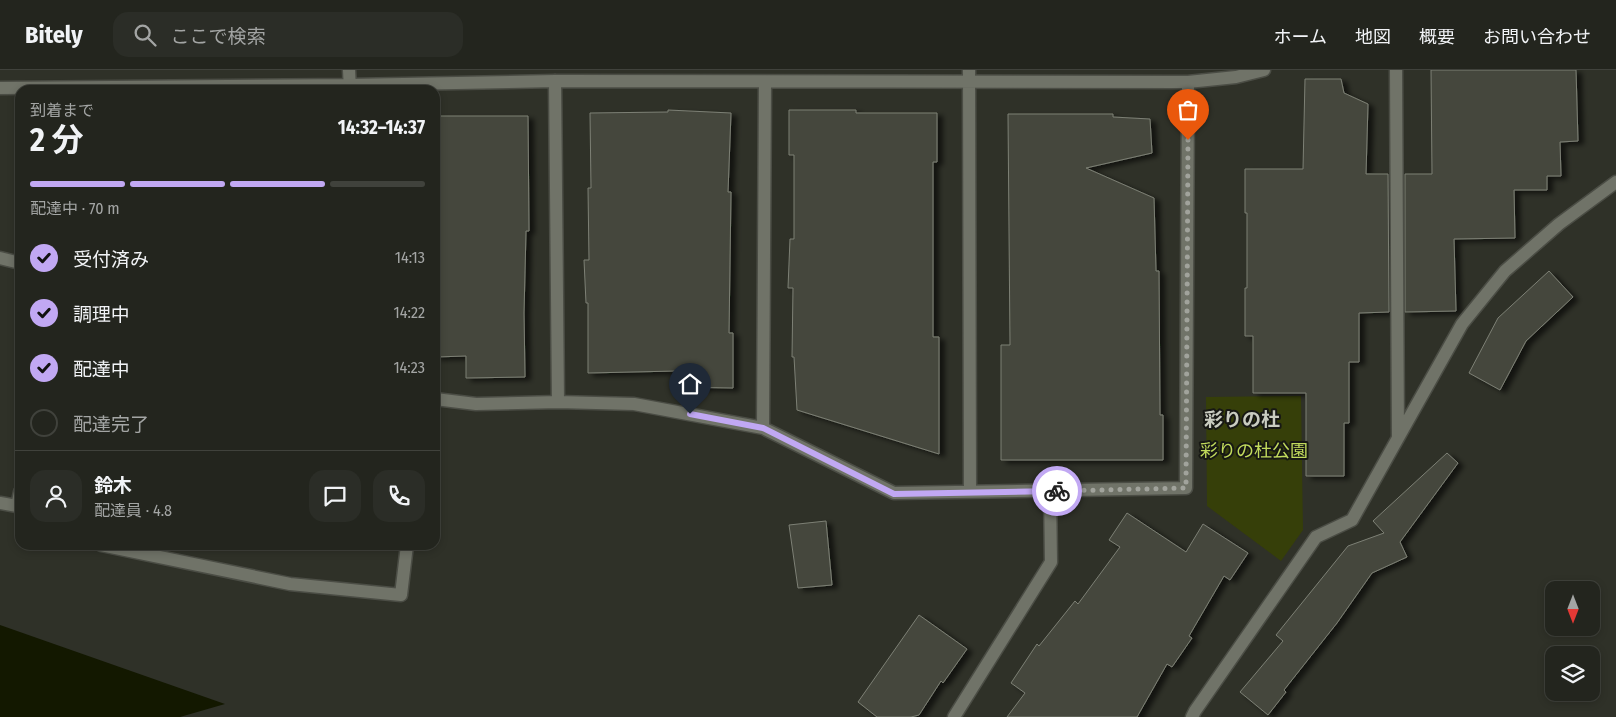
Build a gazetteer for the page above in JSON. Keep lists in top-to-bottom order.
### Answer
{
  "districts": ["彩りの杜"],
  "parks": ["彩りの杜公園"],
  "north": "bottom",
  "page": {
    "header": "Bitely",
    "search": "ここで検索",
    "nav": [
      "ホーム",
      "地図",
      "概要",
      "お問い合わせ"
    ],
    "heading": ["2 分", "到着まで", "14:32–14:37"],
    "panel": ["鈴木", "配達員 · 4.8"],
    "bar": "配達中 · 70 m",
    "list": [
      ["受付済み", "14:13"],
      ["調理中", "14:22"],
      ["配達中", "14:23"],
      "配達完了"
    ]
  }
}
